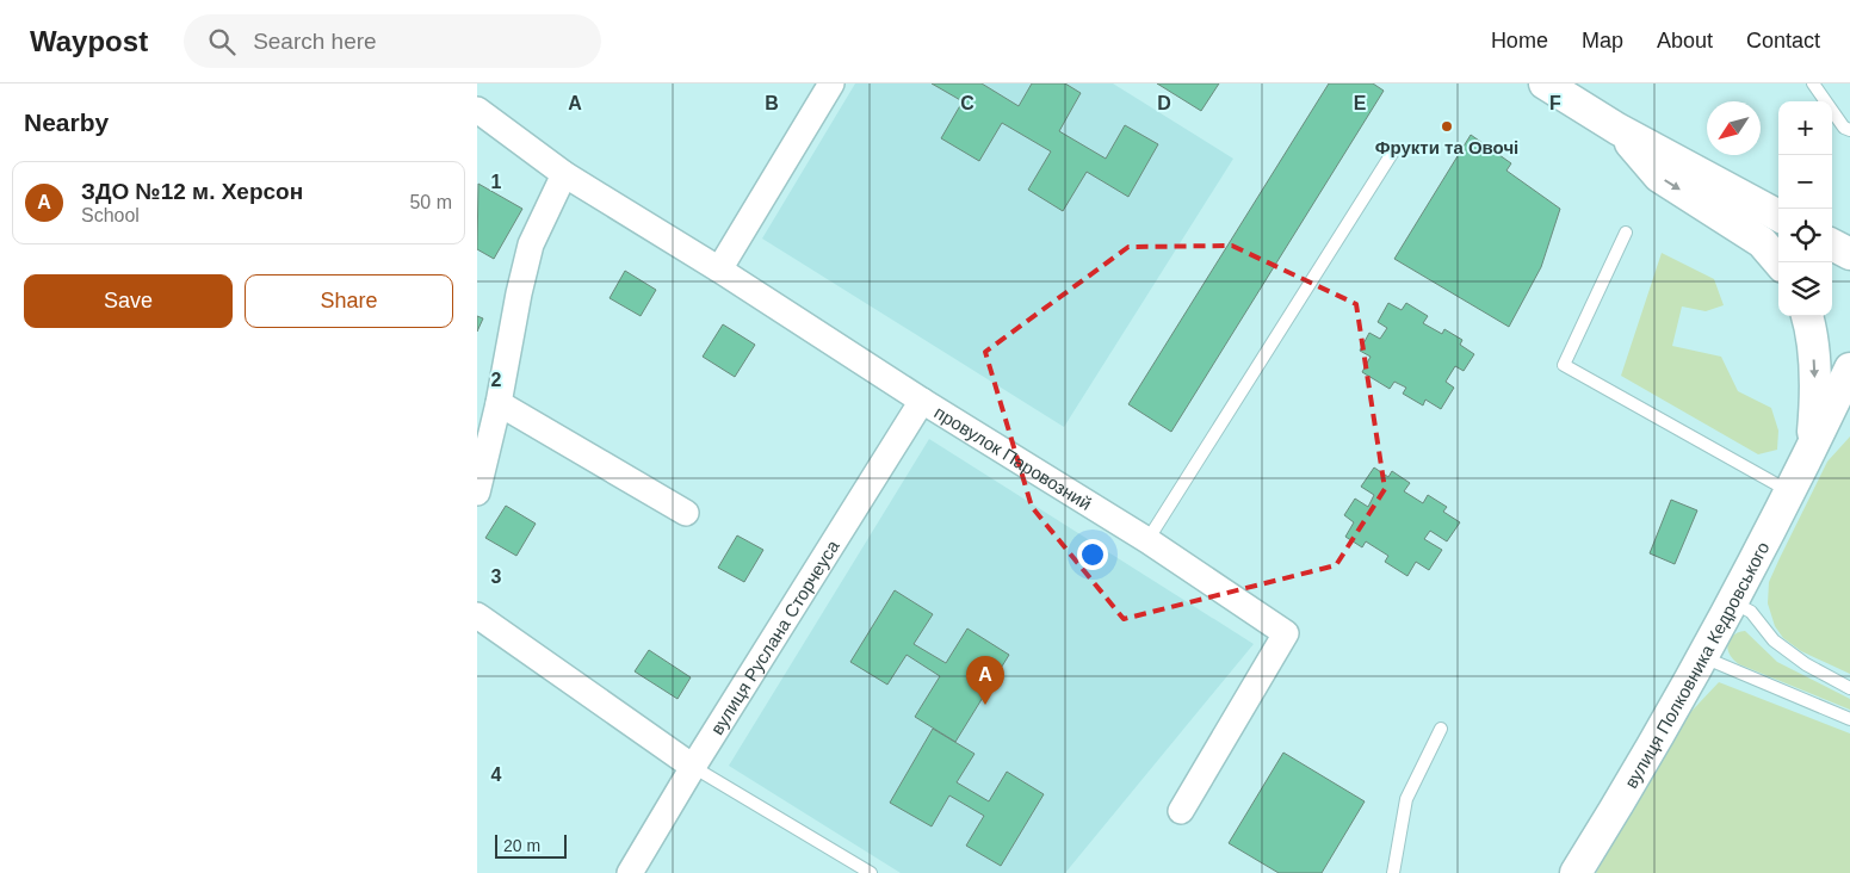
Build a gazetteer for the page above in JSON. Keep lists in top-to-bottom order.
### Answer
{
  "streets": {
    "street": ["провулок Паровозний", "вулиця Руслана Сторчеуса", "вулиця Полковника Кедровського"]
  },
  "crossings": [
    ["провулок Паровозний", "вулиця Руслана Сторчеуса"]
  ],
  "places": ["Фрукти та Овочі"],
  "scale_bar": "20 m",
  "north": "bottom left",
  "page": {
    "header": "Waypost",
    "search": "Search here",
    "nav": [
      "Home",
      "Map",
      "About",
      "Contact"
    ],
    "heading": "Nearby",
    "map_buttons": ["+", "−"],
    "list": [
      {
        "mark": "A",
        "name": "ЗДО №12 м. Херсон",
        "note": "School",
        "value": "50 m"
      }
    ],
    "buttons": ["Save", "Share"],
    "pins": "A",
    "scale": "20 m"
  },
  "grid": {
    "columns": [
      "A",
      "B",
      "C",
      "D",
      "E",
      "F"
    ],
    "rows": [
      "1",
      "2",
      "3",
      "4"
    ]
  }
}
